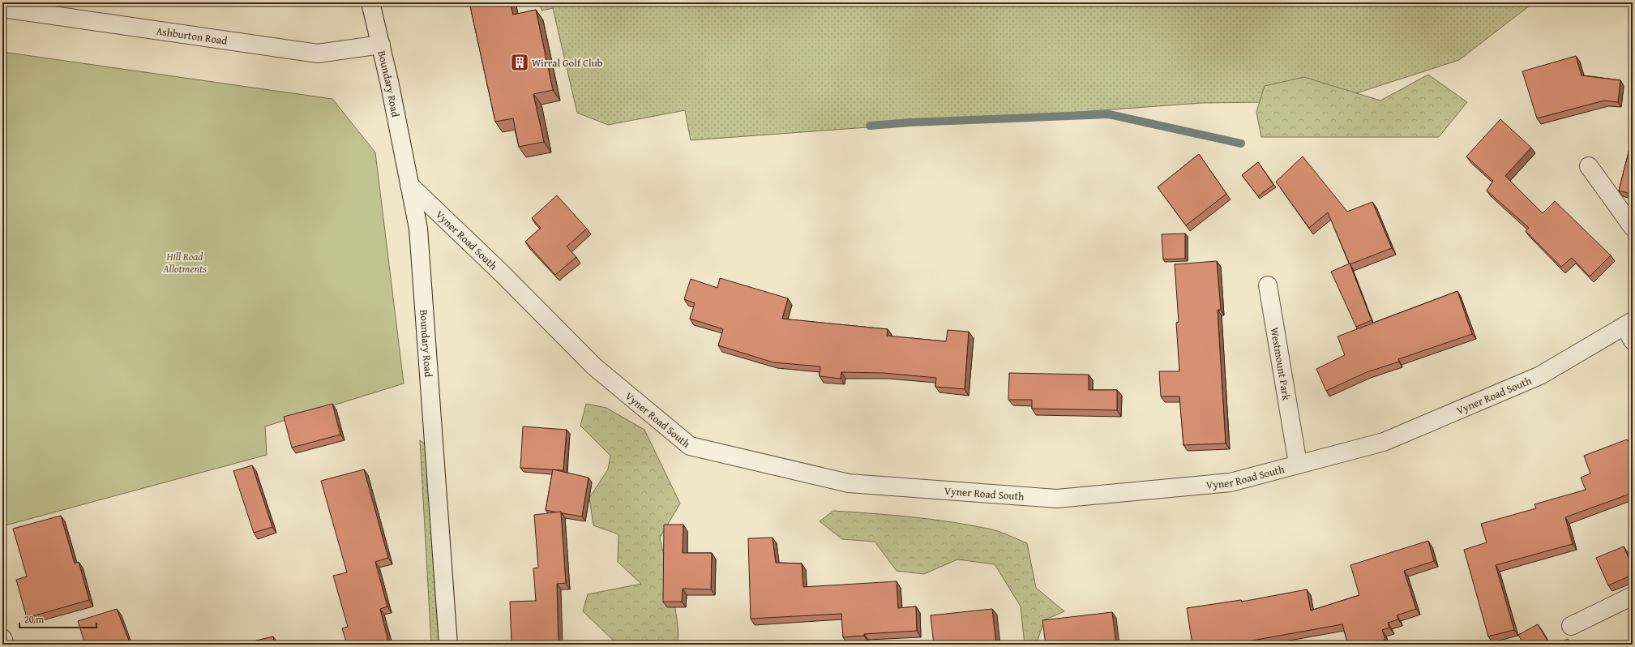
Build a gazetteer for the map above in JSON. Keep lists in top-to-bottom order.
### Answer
{
  "streets": {
    "street": [
      "Ashburton Road",
      "Boundary Road",
      "Vyner Road South",
      "Westmount Park"
    ]
  },
  "crossings": [
    ["Ashburton Road", "Boundary Road"],
    ["Boundary Road", "Vyner Road South"],
    ["Vyner Road South", "Westmount Park"]
  ],
  "parks": ["Hill Road Allotments"],
  "places": {
    "building": ["Wirral Golf Club"]
  },
  "scale_bar": "20 m"
}
